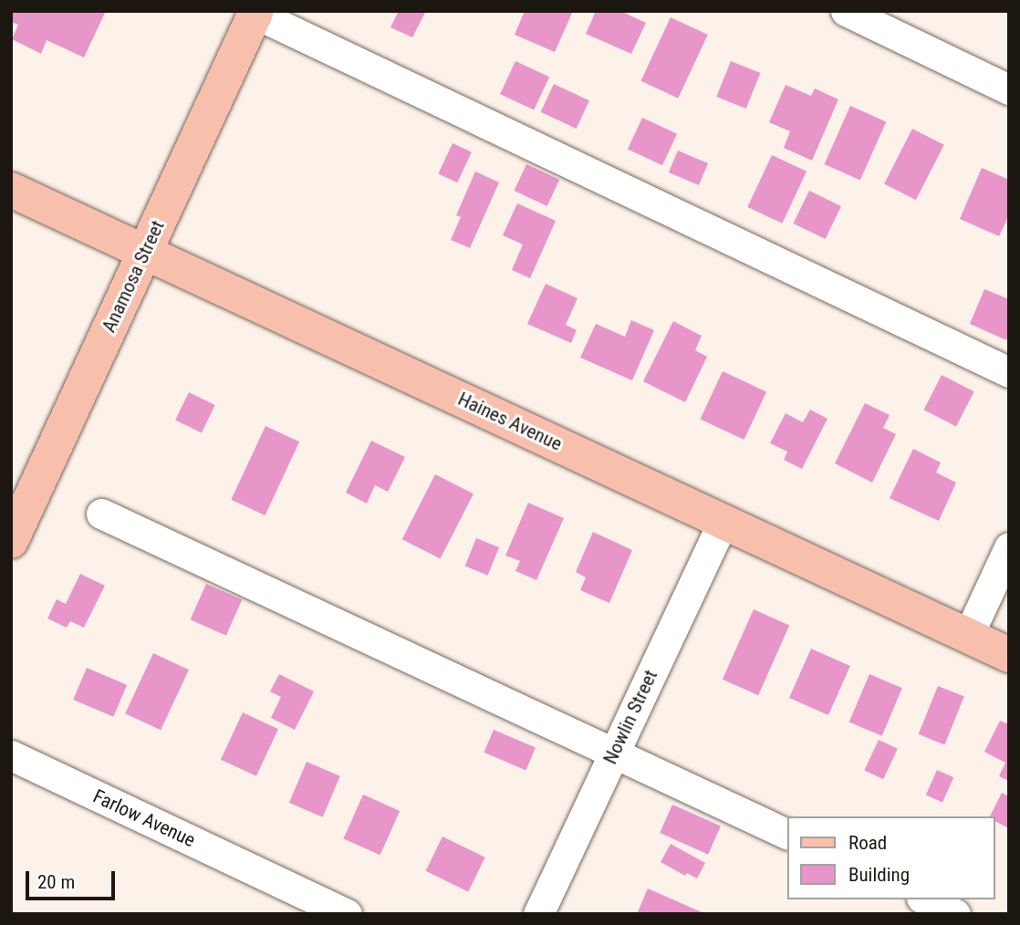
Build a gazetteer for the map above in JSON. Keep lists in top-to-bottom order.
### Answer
{
  "streets": {
    "main road": ["Anamosa Street", "Haines Avenue"],
    "street": ["Nowlin Street", "Farlow Avenue"]
  },
  "crossings": [
    ["Anamosa Street", "Haines Avenue"],
    ["Haines Avenue", "Nowlin Street"]
  ],
  "legend": ["Road", "Building"],
  "scale_bar": "20 m"
}
